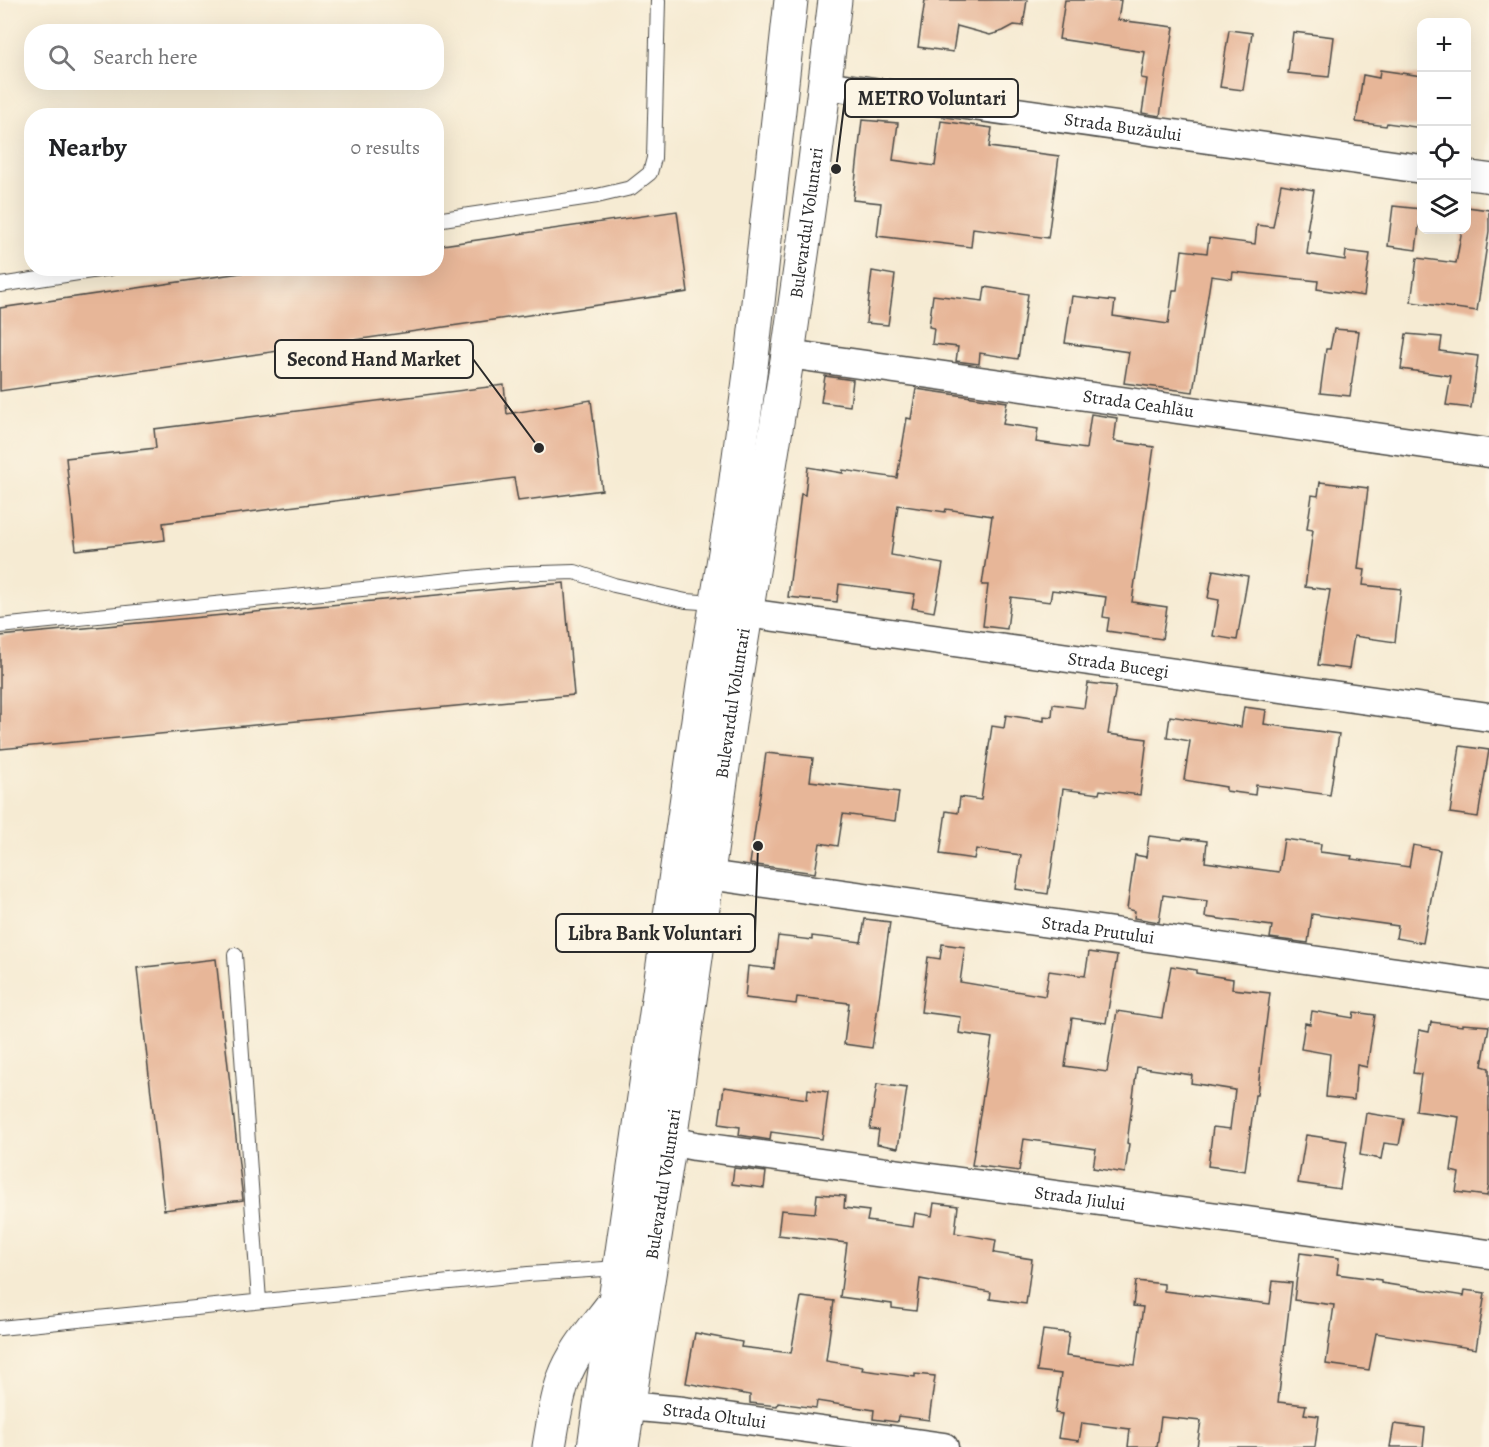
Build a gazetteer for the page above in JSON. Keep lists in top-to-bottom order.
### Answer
{
  "streets": {
    "highway": ["Bulevardul Voluntari"],
    "street": [
      "Strada Buzăului",
      "Strada Ceahlău",
      "Strada Bucegi",
      "Strada Prutului",
      "Strada Jiului",
      "Strada Oltului"
    ]
  },
  "crossings": [
    ["Strada Buzăului", "Bulevardul Voluntari"],
    ["Bulevardul Voluntari", "Strada Ceahlău"],
    ["Bulevardul Voluntari", "Strada Bucegi"],
    ["Bulevardul Voluntari", "Strada Prutului"],
    ["Bulevardul Voluntari", "Strada Jiului"],
    ["Bulevardul Voluntari", "Strada Oltului"]
  ],
  "places": ["METRO Voluntari", "Second Hand Market", "Libra Bank Voluntari"],
  "page": {
    "map_buttons": ["+", "−"],
    "search": "Search here",
    "heading": ["Nearby", "0 results"]
  }
}
